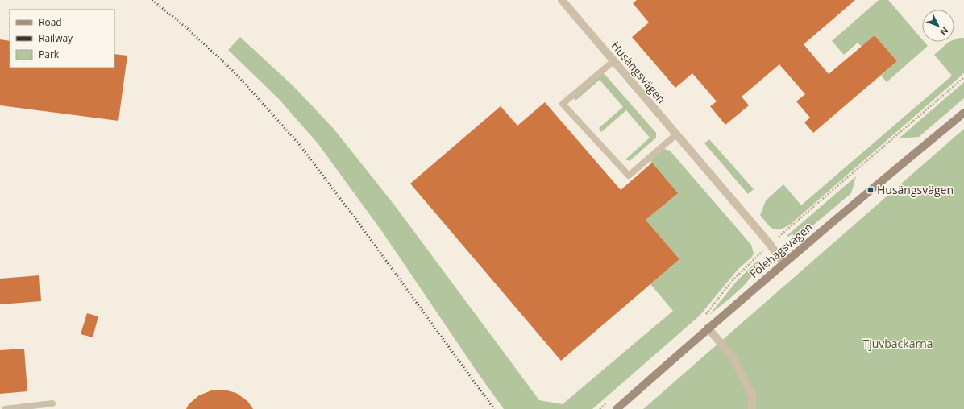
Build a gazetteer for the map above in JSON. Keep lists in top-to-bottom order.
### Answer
{
  "streets": {
    "street": ["Husängsvägen", "Fölehagsvägen"]
  },
  "crossings": [
    ["Husängsvägen", "Fölehagsvägen"]
  ],
  "parks": ["Tjuvbackarna"],
  "places": {
    "transit": ["Husängsvägen"]
  },
  "legend": ["Road", "Railway", "Park"],
  "north": "bottom right"
}
